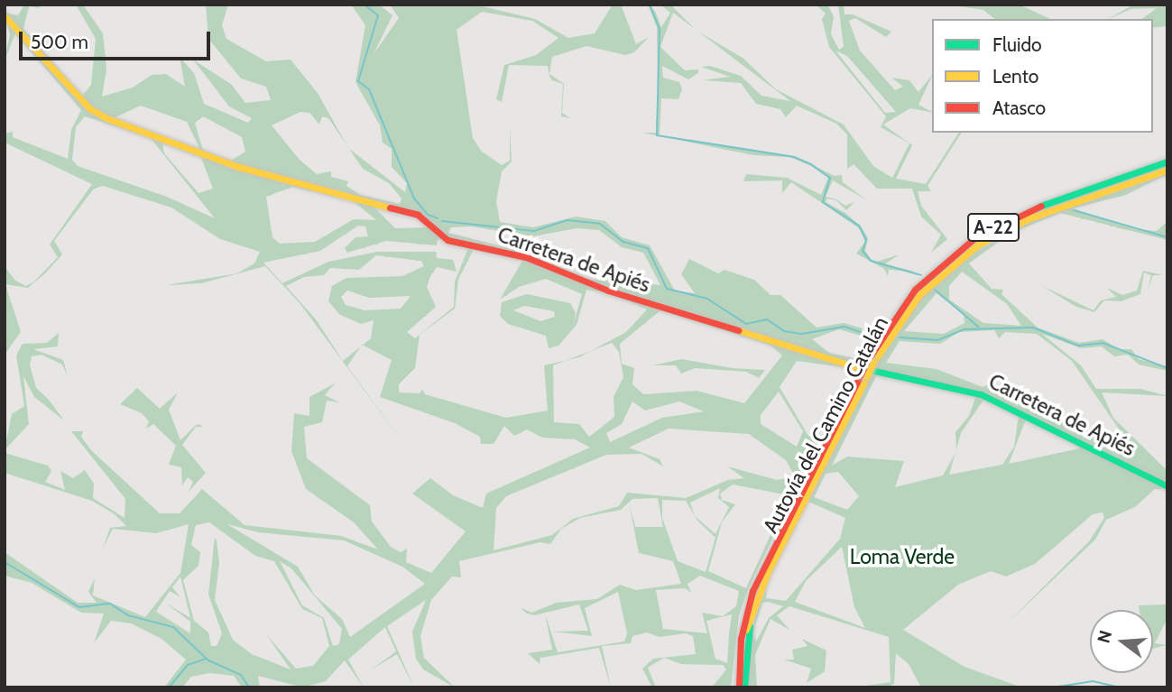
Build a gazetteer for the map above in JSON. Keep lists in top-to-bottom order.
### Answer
{
  "streets": {
    "main road": ["A-22", "Carretera de Apiés", "Autovía del Camino Catalán"]
  },
  "parks": ["Loma Verde"],
  "legend": ["Fluido", "Lento", "Atasco"],
  "scale_bar": "500 m",
  "north": "left"
}
